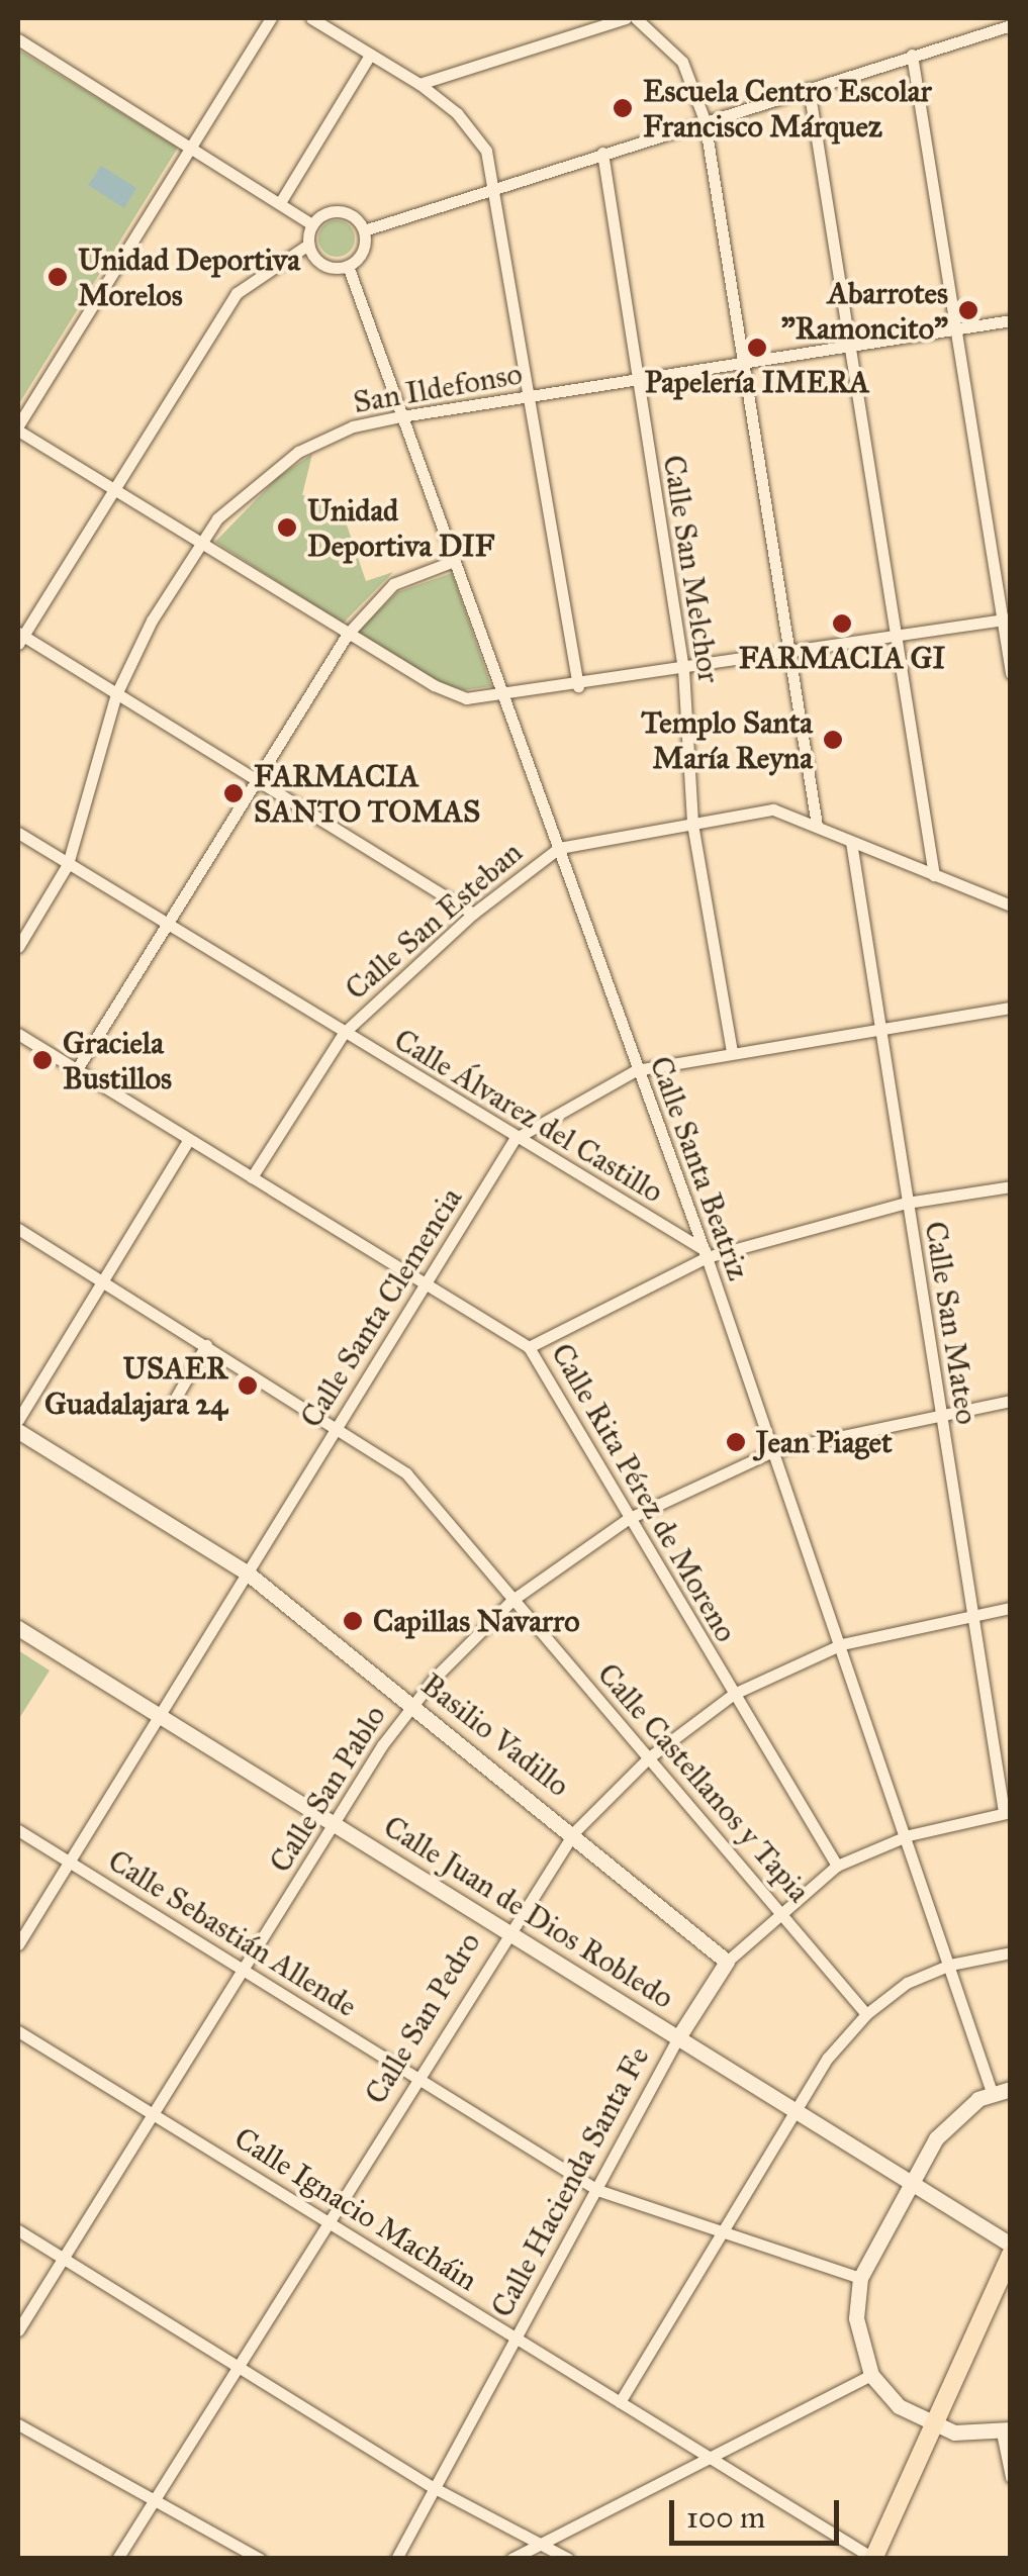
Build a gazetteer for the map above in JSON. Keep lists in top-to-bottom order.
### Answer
{
  "streets": {
    "street": [
      "San Ildefonso",
      "Calle San Melchor",
      "Calle San Esteban",
      "Calle Álvarez del Castillo",
      "Calle Santa Beatriz",
      "Calle Santa Clemencia",
      "Calle San Mateo",
      "Calle Rita Pérez de Moreno",
      "Basilio Vadillo",
      "Calle Castellanos y Tapia",
      "Calle San Pablo",
      "Calle Juan de Dios Robledo",
      "Calle Sebastián Allende",
      "Calle San Pedro",
      "Calle Hacienda Santa Fe",
      "Calle Ignacio Macháin"
    ]
  },
  "crossings": [
    ["San Ildefonso", "Calle San Melchor"],
    ["San Ildefonso", "Calle Álvarez del Castillo"],
    ["San Ildefonso", "Calle Santa Beatriz"],
    ["Calle San Melchor", "Calle San Esteban"],
    ["Calle San Melchor", "Calle Santa Clemencia"],
    ["Calle San Esteban", "Calle Álvarez del Castillo"],
    ["Calle San Esteban", "Calle Santa Beatriz"],
    ["Calle San Esteban", "Calle San Mateo"],
    ["Calle San Esteban", "Calle Rita Pérez de Moreno"],
    ["Calle Álvarez del Castillo", "Calle Santa Beatriz"],
    ["Calle Álvarez del Castillo", "Calle Santa Clemencia"],
    ["Calle Santa Beatriz", "Calle Santa Clemencia"],
    ["Calle Santa Beatriz", "Calle San Pablo"],
    ["Calle Santa Beatriz", "Calle San Pedro"],
    ["Calle Santa Beatriz", "Calle Hacienda Santa Fe"],
    ["Calle Santa Clemencia", "Calle San Mateo"],
    ["Calle Santa Clemencia", "Calle Rita Pérez de Moreno"],
    ["Calle Santa Clemencia", "Basilio Vadillo"],
    ["Calle Santa Clemencia", "Calle Castellanos y Tapia"],
    ["Calle Santa Clemencia", "Calle Juan de Dios Robledo"],
    ["Calle Santa Clemencia", "Calle Sebastián Allende"],
    ["Calle San Mateo", "Calle San Pablo"],
    ["Calle San Mateo", "Calle San Pedro"],
    ["Calle San Mateo", "Calle Hacienda Santa Fe"],
    ["Calle Rita Pérez de Moreno", "Calle San Pablo"],
    ["Calle Rita Pérez de Moreno", "Calle San Pedro"],
    ["Calle Rita Pérez de Moreno", "Calle Hacienda Santa Fe"],
    ["Basilio Vadillo", "Calle San Pablo"],
    ["Basilio Vadillo", "Calle San Pedro"],
    ["Basilio Vadillo", "Calle Hacienda Santa Fe"],
    ["Calle Castellanos y Tapia", "Calle San Pablo"],
    ["Calle Castellanos y Tapia", "Calle San Pedro"],
    ["Calle Castellanos y Tapia", "Calle Hacienda Santa Fe"],
    ["Calle San Pablo", "Calle Juan de Dios Robledo"],
    ["Calle San Pablo", "Calle Sebastián Allende"],
    ["Calle San Pablo", "Calle Ignacio Macháin"],
    ["Calle Juan de Dios Robledo", "Calle San Pedro"],
    ["Calle Juan de Dios Robledo", "Calle Hacienda Santa Fe"],
    ["Calle Sebastián Allende", "Calle San Pedro"],
    ["Calle Sebastián Allende", "Calle Hacienda Santa Fe"],
    ["Calle San Pedro", "Calle Ignacio Macháin"],
    ["Calle Hacienda Santa Fe", "Calle Ignacio Macháin"]
  ],
  "places": [
    "Escuela Centro Escolar Francisco Márquez",
    "Unidad Deportiva Morelos",
    "Abarrotes \"Ramoncito\"",
    "Papelería IMERA",
    "Unidad Deportiva DIF",
    "FARMACIA GI",
    "Templo Santa María Reyna",
    "FARMACIA SANTO TOMAS",
    "Graciela Bustillos",
    "USAER Guadalajara 24",
    "Jean Piaget",
    "Capillas Navarro"
  ],
  "scale_bar": "100 m"
}
